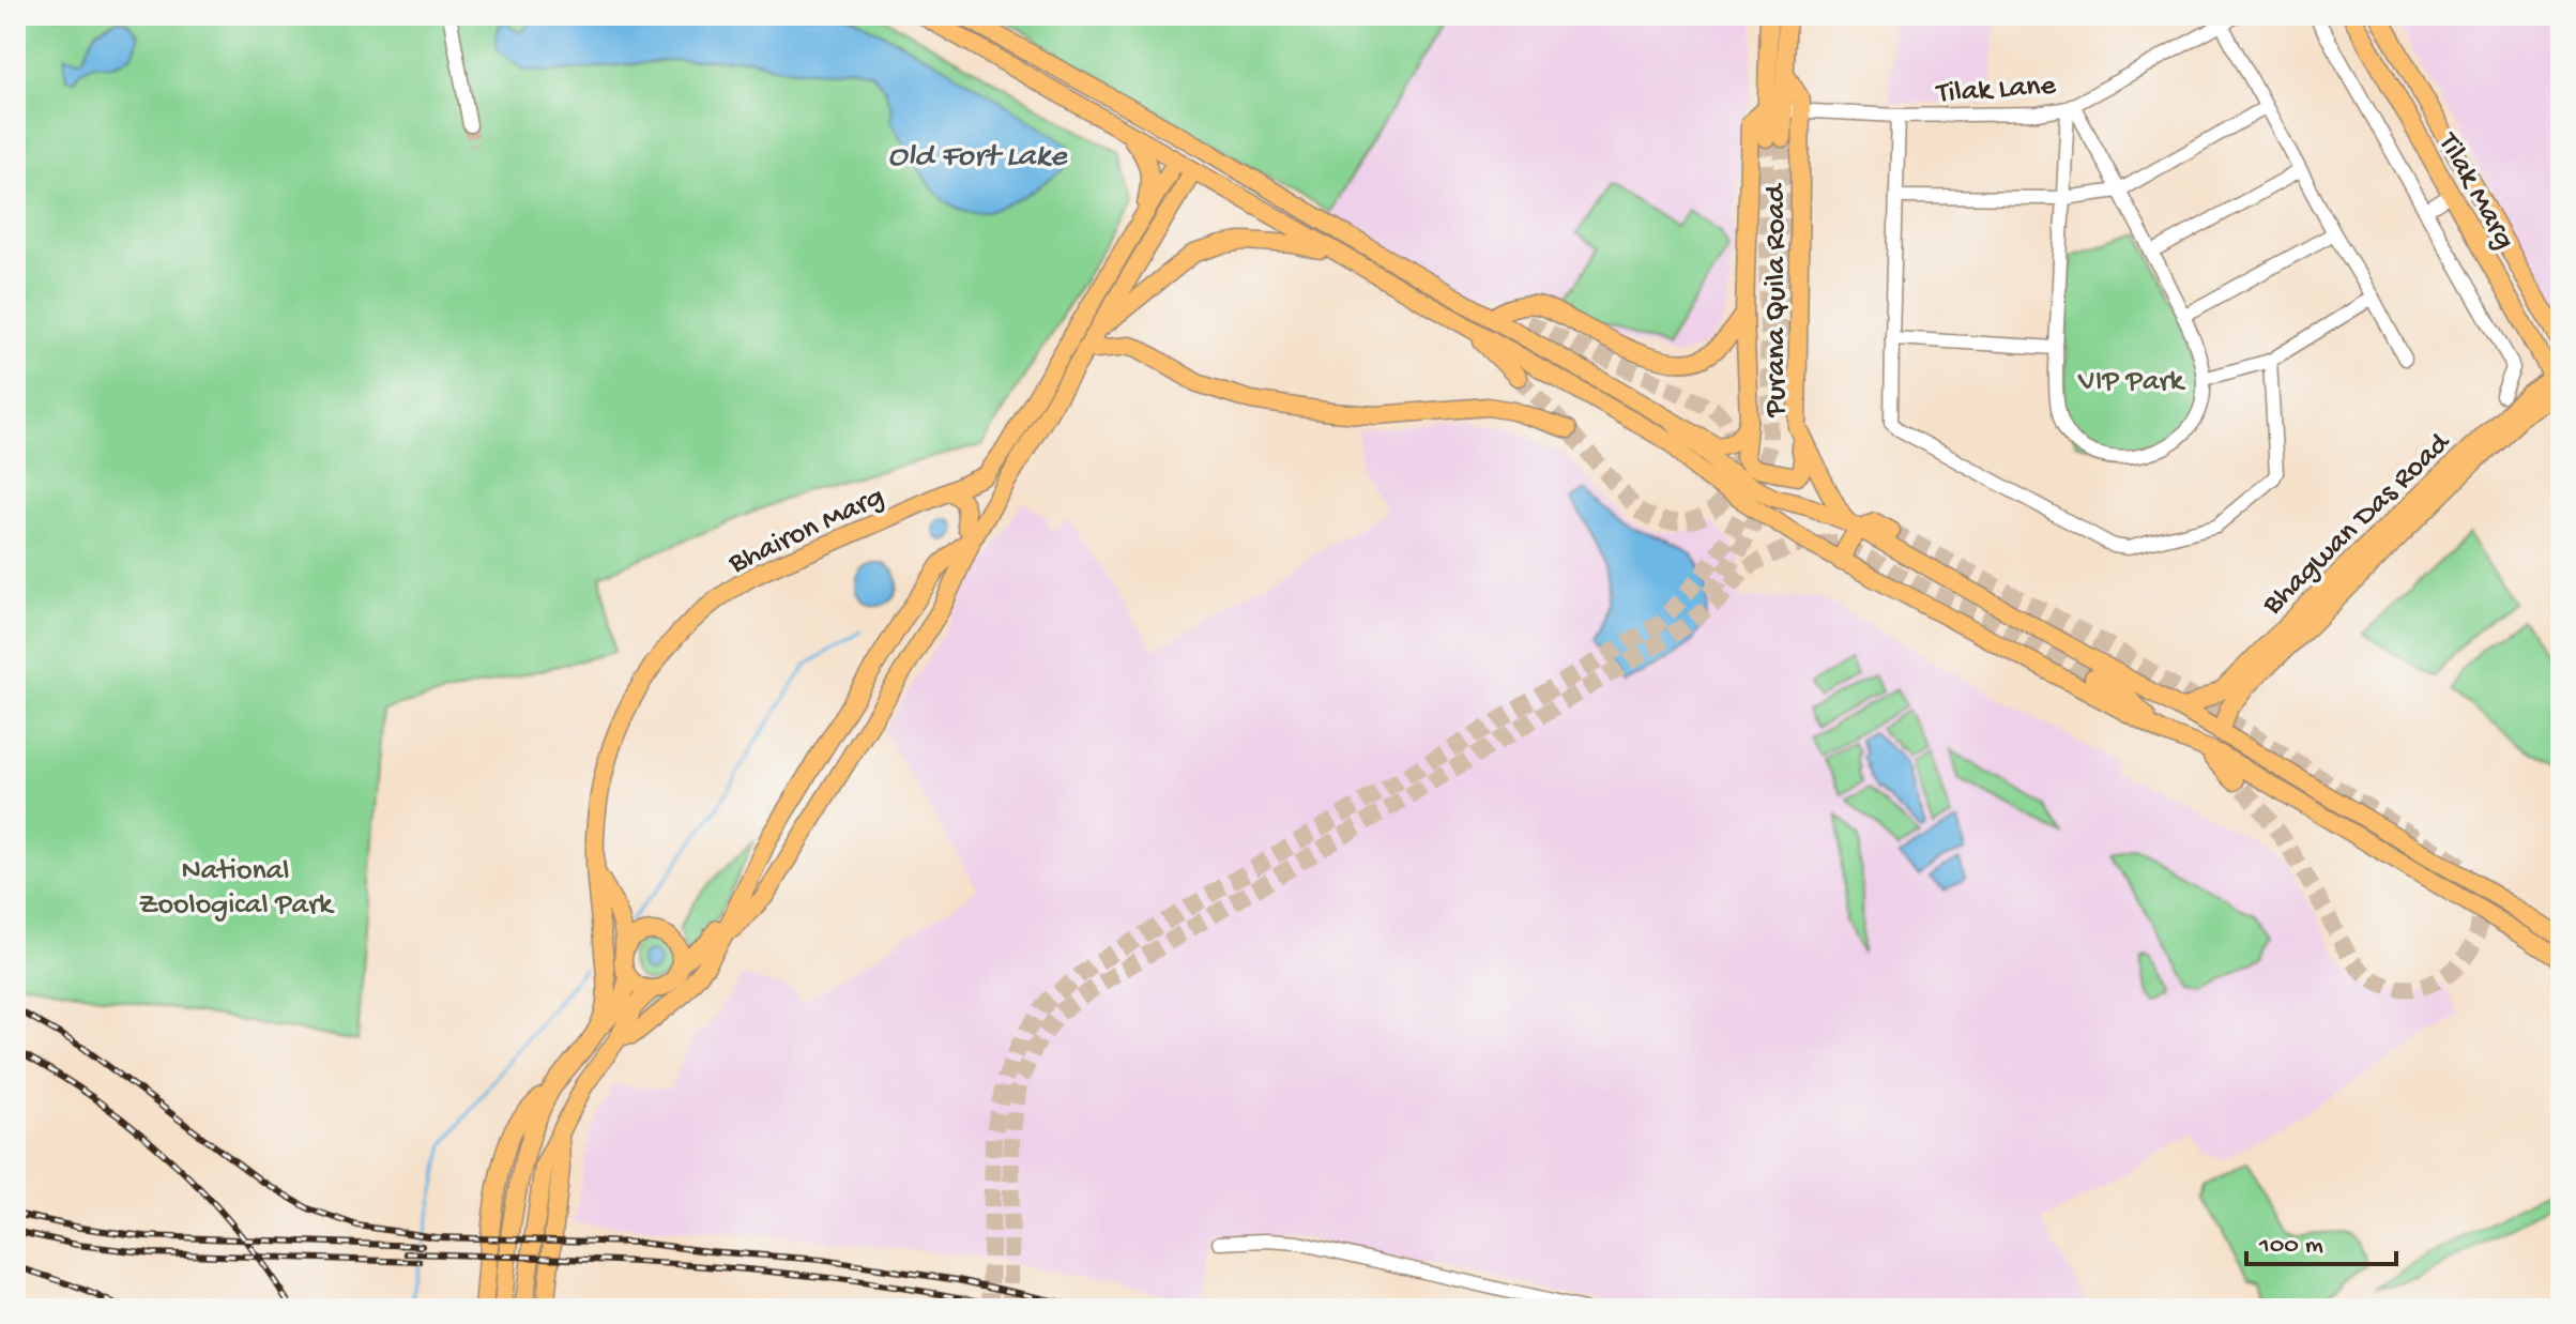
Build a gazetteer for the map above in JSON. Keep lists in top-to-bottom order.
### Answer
{
  "streets": {
    "main road": [
      "Tilak Marg",
      "Purana Quila Road",
      "Bhagwan Das Road",
      "Bhairon Marg"
    ],
    "street": ["Tilak Lane"]
  },
  "crossings": [
    ["Tilak Lane", "Purana Quila Road"],
    ["Tilak Marg", "Bhagwan Das Road"]
  ],
  "water": ["Old Fort Lake"],
  "parks": ["VIP Park", "National Zoological Park"],
  "scale_bar": "100 m"
}
